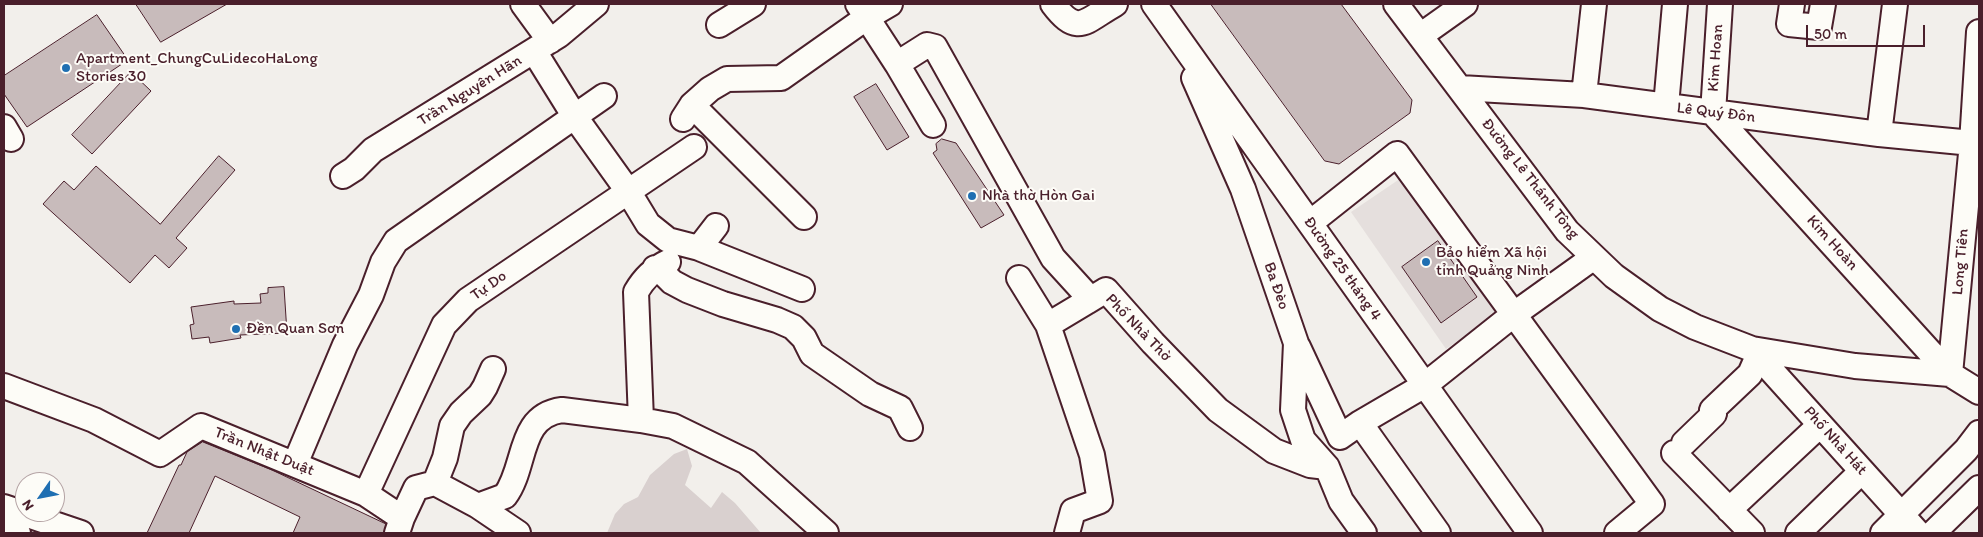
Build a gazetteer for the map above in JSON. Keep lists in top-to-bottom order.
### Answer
{
  "streets": {
    "street": [
      "Kim Hoan",
      "Trần Nguyên Hãn",
      "Lê Quý Đôn",
      "Đường Lê Thánh Tông",
      "Kim Hoàn",
      "Long Tiên",
      "Đường 25 tháng 4",
      "Tự Do",
      "Ba Đèo",
      "Phố Nhà Thờ",
      "Phố Nhà Hát",
      "Trần Nhật Duật"
    ]
  },
  "crossings": [
    ["Kim Hoan", "Lê Quý Đôn"],
    ["Kim Hoan", "Kim Hoàn"],
    ["Lê Quý Đôn", "Đường Lê Thánh Tông"],
    ["Lê Quý Đôn", "Kim Hoàn"],
    ["Lê Quý Đôn", "Long Tiên"],
    ["Đường Lê Thánh Tông", "Kim Hoàn"],
    ["Đường Lê Thánh Tông", "Long Tiên"],
    ["Đường Lê Thánh Tông", "Phố Nhà Hát"],
    ["Kim Hoàn", "Long Tiên"],
    ["Đường 25 tháng 4", "Ba Đèo"],
    ["Tự Do", "Trần Nhật Duật"],
    ["Ba Đèo", "Phố Nhà Thờ"]
  ],
  "places": [
    "Apartment_ChungCuLidecoHaLong Stories 30",
    "Nhà thờ Hòn Gai",
    "Bảo hiểm Xã hội tỉnh Quảng Ninh",
    "Đền Quan Sơn"
  ],
  "scale_bar": "50 m",
  "north": "bottom left"
}
